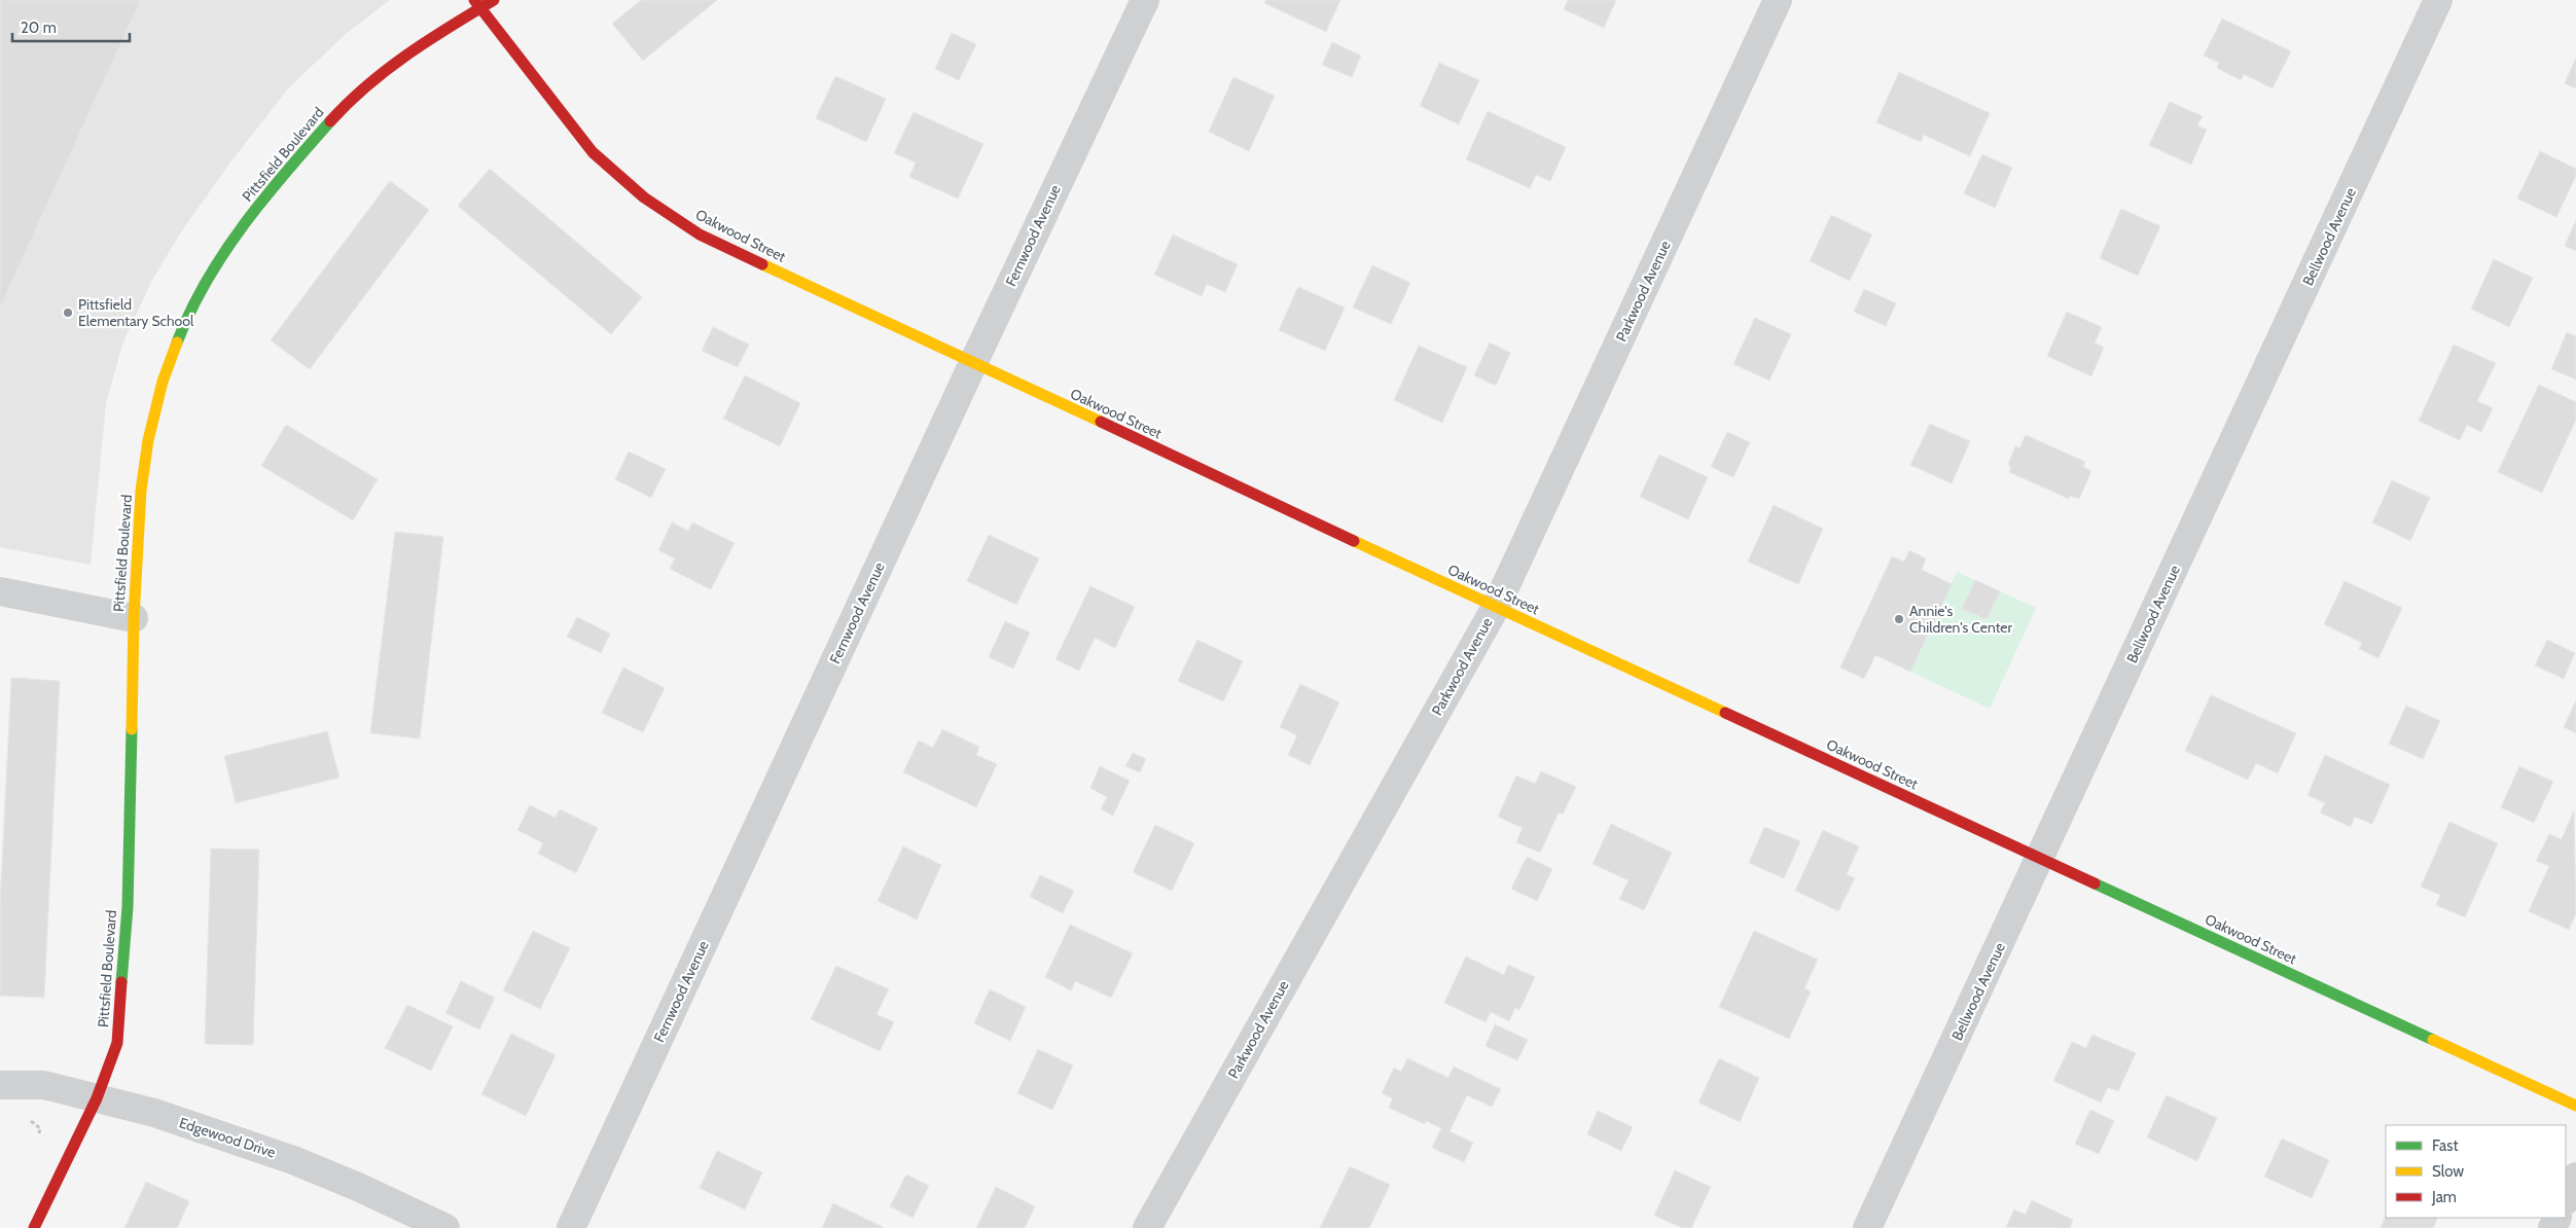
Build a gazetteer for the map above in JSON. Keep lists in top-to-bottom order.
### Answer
{
  "streets": {
    "street": [
      "Pittsfield Boulevard",
      "Oakwood Street",
      "Fernwood Avenue",
      "Bellwood Avenue",
      "Parkwood Avenue",
      "Edgewood Drive"
    ]
  },
  "crossings": [
    ["Pittsfield Boulevard", "Oakwood Street"],
    ["Pittsfield Boulevard", "Edgewood Drive"],
    ["Oakwood Street", "Fernwood Avenue"],
    ["Oakwood Street", "Bellwood Avenue"],
    ["Oakwood Street", "Parkwood Avenue"]
  ],
  "places": ["Pittsfield Elementary School", "Annie's Children's Center"],
  "legend": ["Fast", "Slow", "Jam"],
  "scale_bar": "20 m"
}
